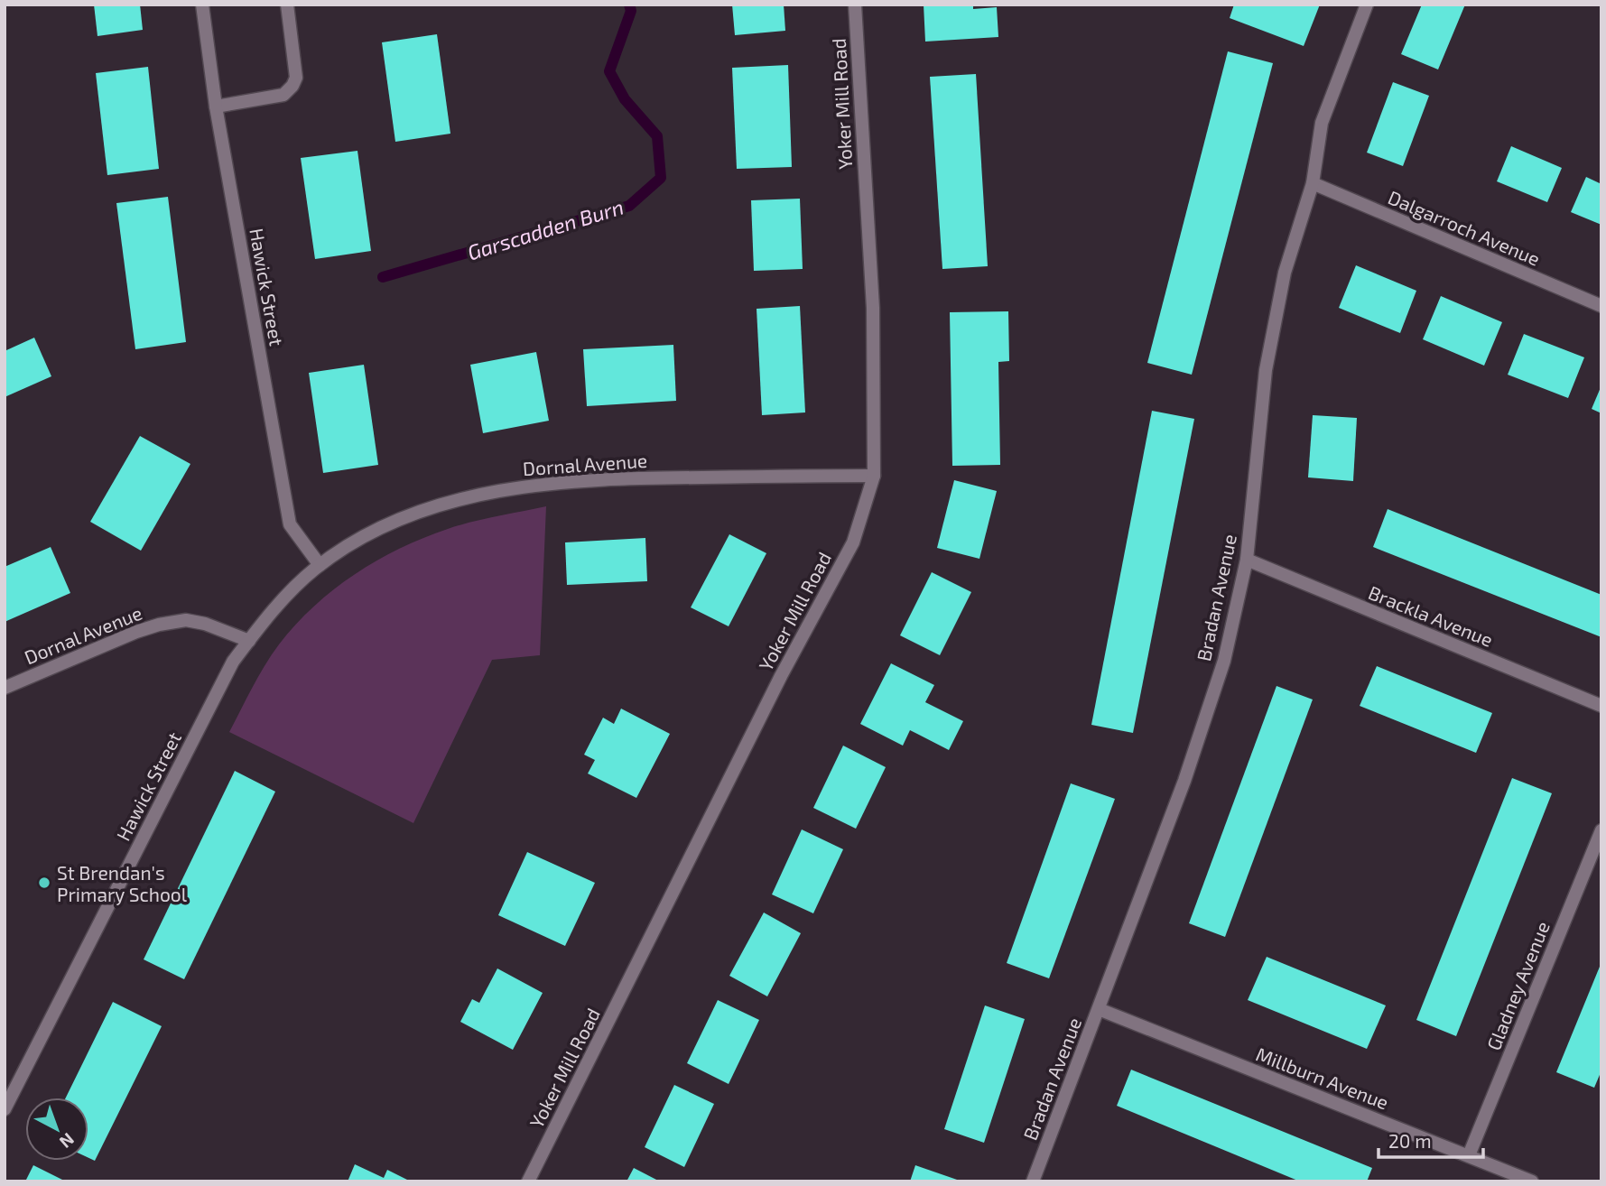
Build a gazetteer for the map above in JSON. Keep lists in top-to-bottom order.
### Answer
{
  "streets": {
    "street": [
      "Yoker Mill Road",
      "Dalgarroch Avenue",
      "Hawick Street",
      "Dornal Avenue",
      "Bradan Avenue",
      "Brackla Avenue",
      "Gladney Avenue",
      "Millburn Avenue"
    ]
  },
  "crossings": [
    ["Yoker Mill Road", "Dornal Avenue"],
    ["Dalgarroch Avenue", "Bradan Avenue"],
    ["Hawick Street", "Dornal Avenue"],
    ["Bradan Avenue", "Brackla Avenue"],
    ["Bradan Avenue", "Millburn Avenue"],
    ["Gladney Avenue", "Millburn Avenue"]
  ],
  "water": ["Garscadden Burn"],
  "places": ["St Brendan's Primary School"],
  "scale_bar": "20 m",
  "north": "bottom right"
}
